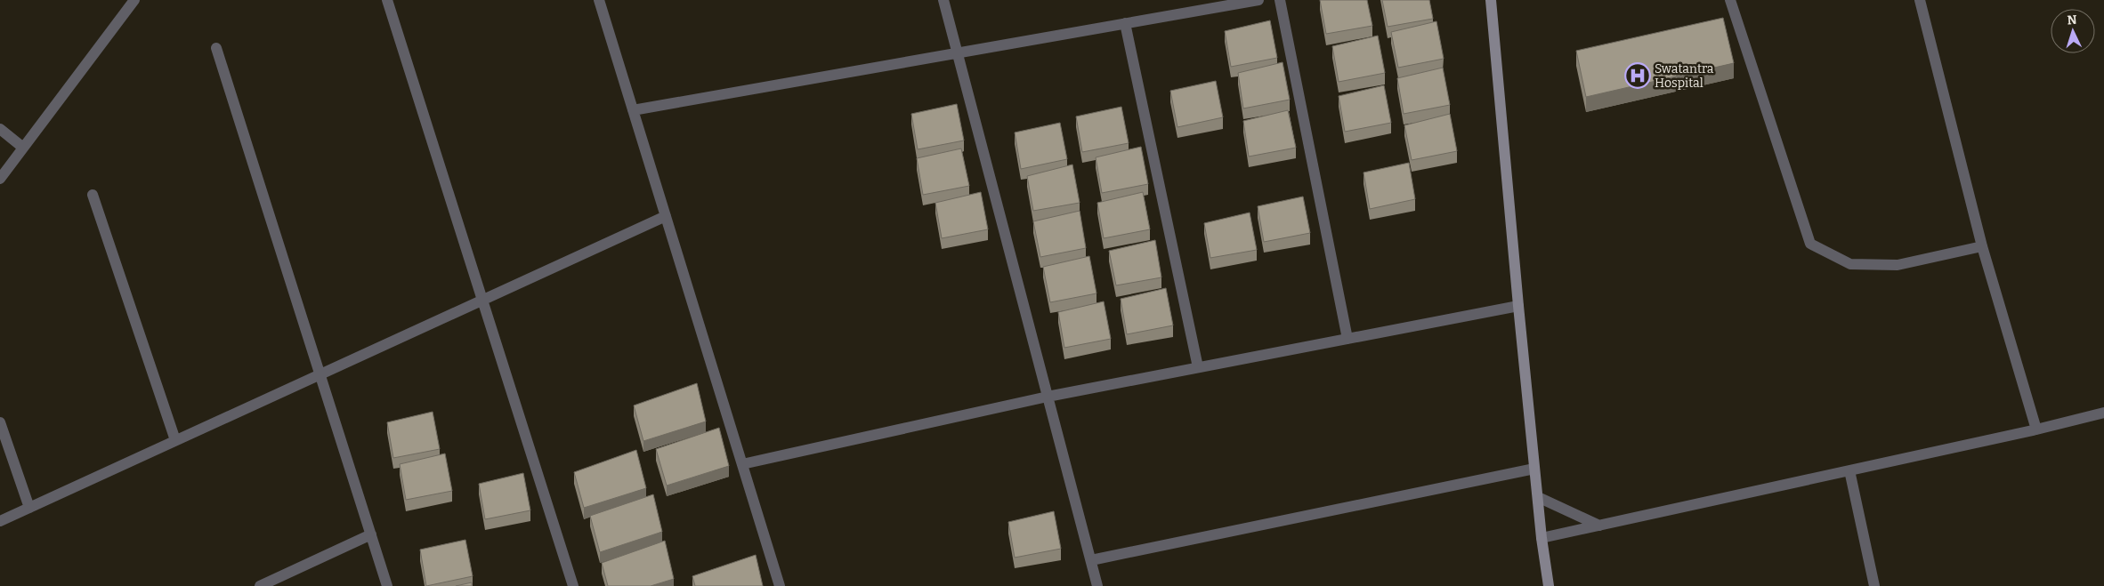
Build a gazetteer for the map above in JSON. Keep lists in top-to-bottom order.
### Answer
{
  "places": {
    "hospital": ["Swatantra Hospital"]
  },
  "north": "top"
}
